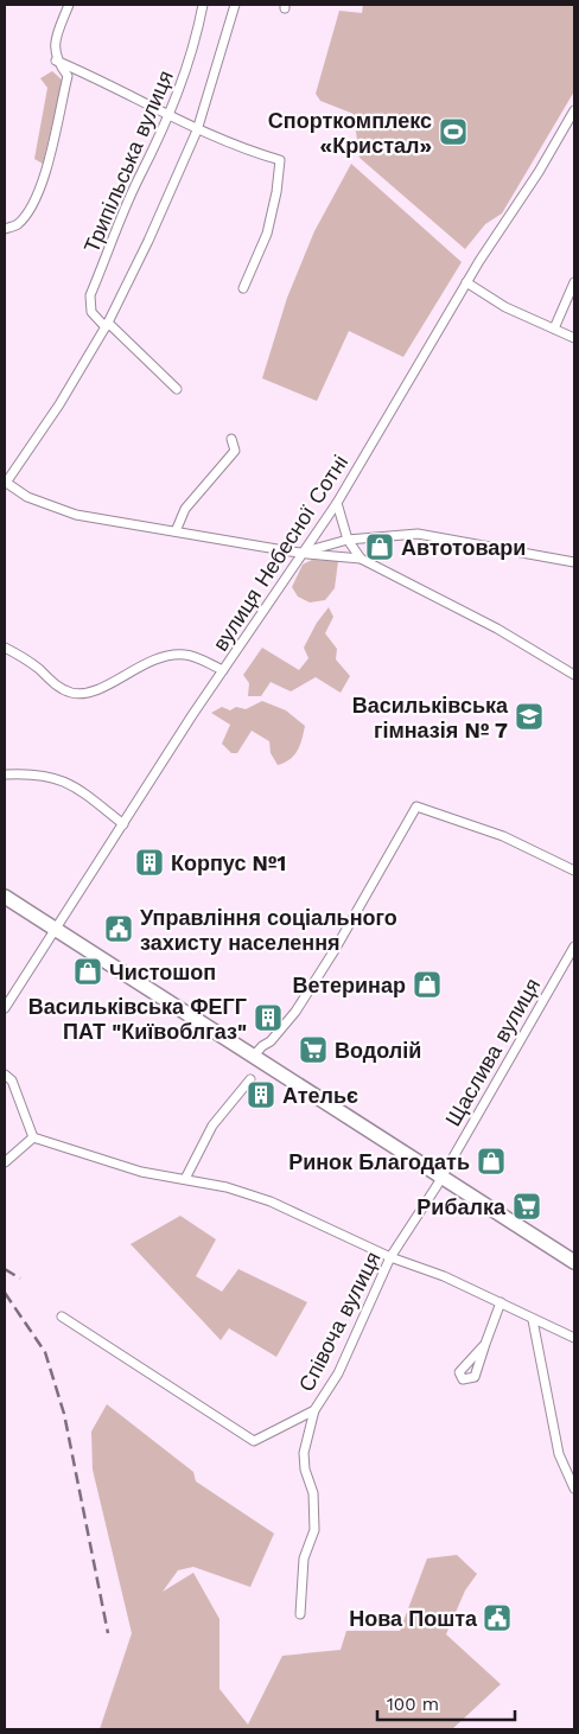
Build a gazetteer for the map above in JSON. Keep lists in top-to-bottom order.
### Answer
{
  "streets": {
    "street": [
      "Трипільська вулиця",
      "вулиця Небесної Сотні",
      "Щаслива вулиця",
      "Співоча вулиця"
    ]
  },
  "crossings": [
    ["Щаслива вулиця", "Співоча вулиця"]
  ],
  "places": {
    "sports": ["Спорткомплекс «Кристал»"],
    "shop": [
      "Автотовари",
      "Чистошоп",
      "Ветеринар",
      "Ринок Благодать"
    ],
    "school or university": ["Васильківська гімназія № 7"],
    "building": ["Корпус №1", "Васильківська ФЕГГ ПАТ \"Київоблгаз\"", "Ательє"],
    "public building": ["Управління соціального захисту населення", "Нова Пошта"],
    "supermarket": ["Водолій", "Рибалка"]
  },
  "scale_bar": "100 m"
}
